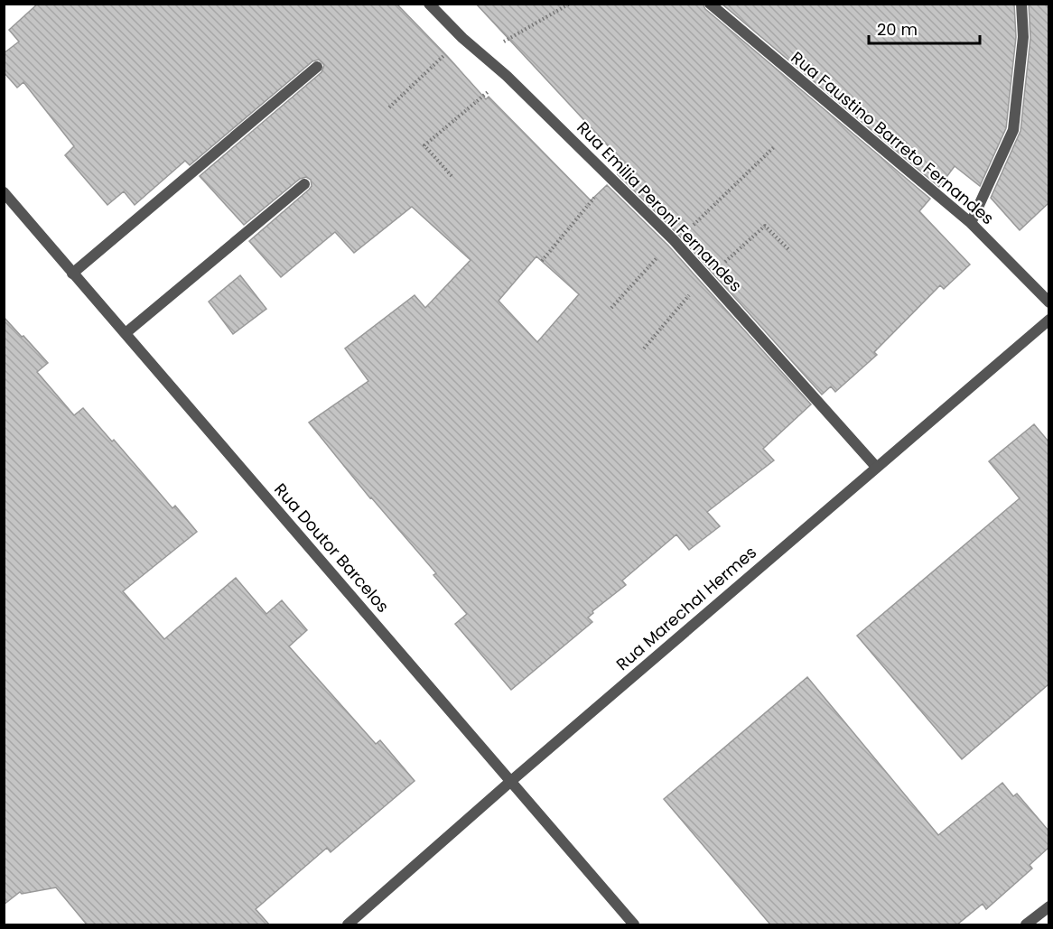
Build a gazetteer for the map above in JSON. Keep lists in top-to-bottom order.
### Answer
{
  "streets": {
    "street": [
      "Rua Faustino Barreto Fernandes",
      "Rua Emilia Peroni Fernandes",
      "Rua Doutor Barcelos",
      "Rua Marechal Hermes"
    ]
  },
  "crossings": [
    ["Rua Emilia Peroni Fernandes", "Rua Marechal Hermes"],
    ["Rua Doutor Barcelos", "Rua Marechal Hermes"]
  ],
  "scale_bar": "20 m"
}
